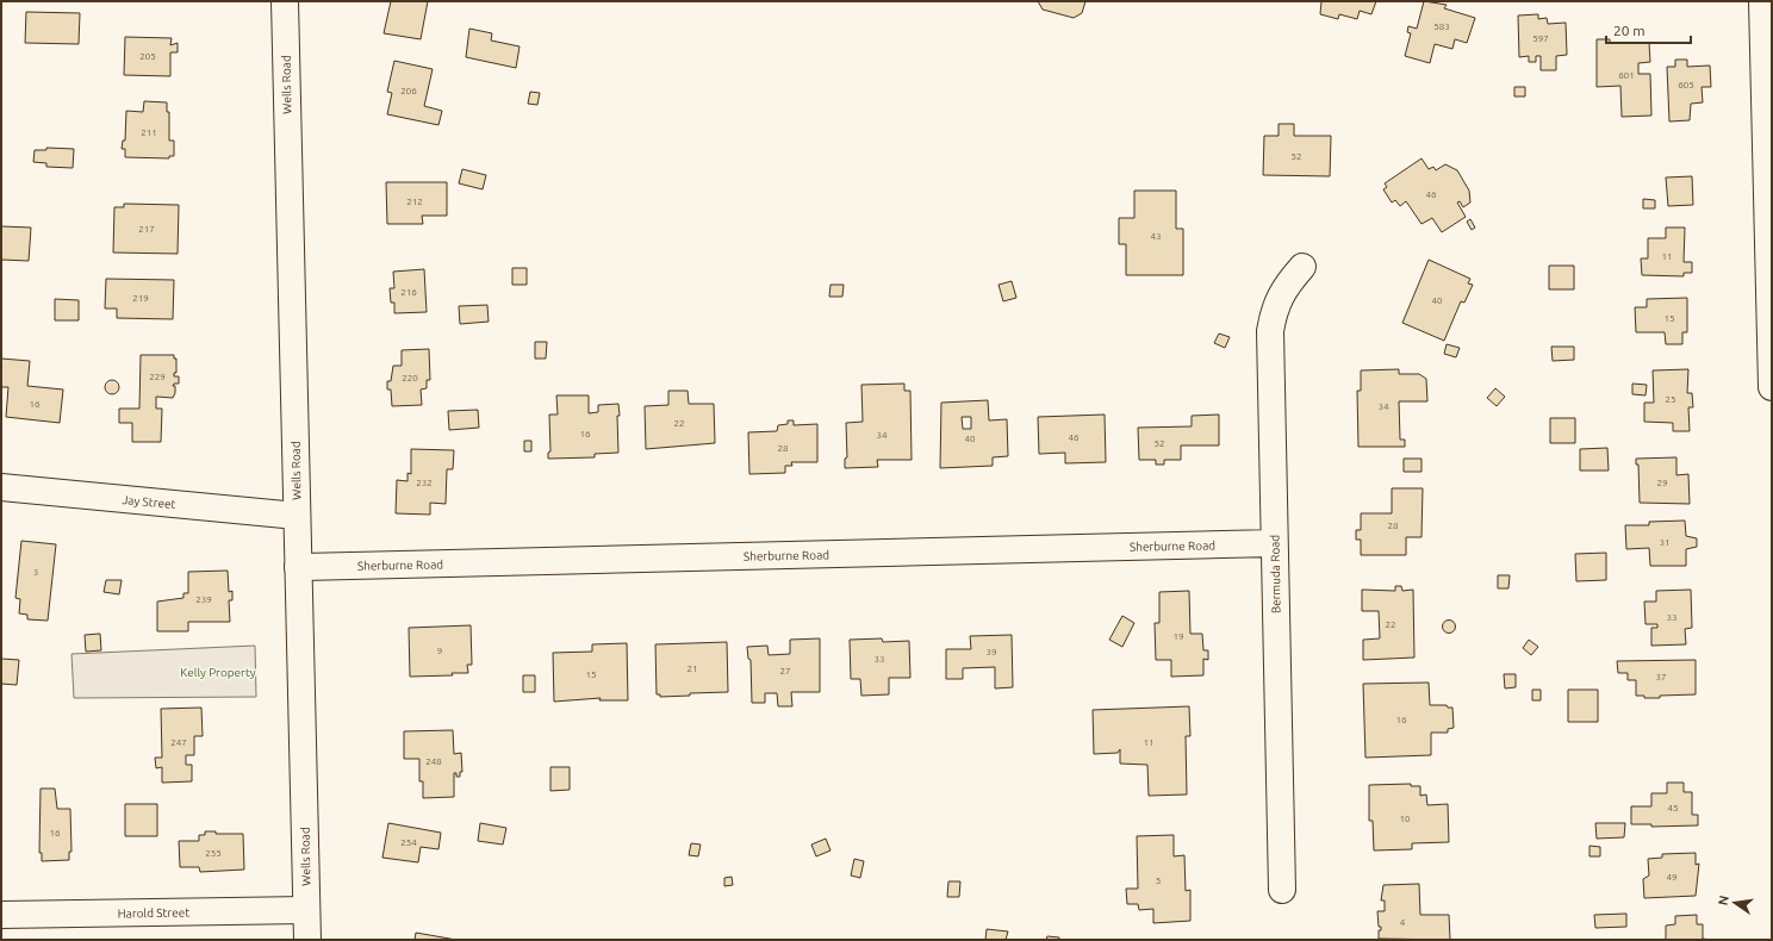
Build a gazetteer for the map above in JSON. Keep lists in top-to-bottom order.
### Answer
{
  "streets": {
    "street": [
      "Wells Road",
      "Jay Street",
      "Sherburne Road",
      "Bermuda Road",
      "Harold Street"
    ]
  },
  "crossings": [
    ["Wells Road", "Jay Street"],
    ["Wells Road", "Sherburne Road"],
    ["Wells Road", "Harold Street"],
    ["Sherburne Road", "Bermuda Road"]
  ],
  "parks": ["Kelly Property"],
  "house_numbers": [
    "583",
    "597",
    "205",
    "601",
    "605",
    "206",
    "211",
    "52",
    "46",
    "212",
    "217",
    "43",
    "11",
    "216",
    "219",
    "40",
    "15",
    "229",
    "220",
    "25",
    "16",
    "34",
    "22",
    "16",
    "34",
    "46",
    "40",
    "52",
    "28",
    "232",
    "29",
    "28",
    "31",
    "3",
    "239",
    "33",
    "22",
    "19",
    "9",
    "39",
    "33",
    "21",
    "27",
    "15",
    "37",
    "16",
    "247",
    "11",
    "248",
    "45",
    "10",
    "16",
    "254",
    "255",
    "49",
    "5",
    "4"
  ],
  "scale_bar": "20 m",
  "north": "left"
}
